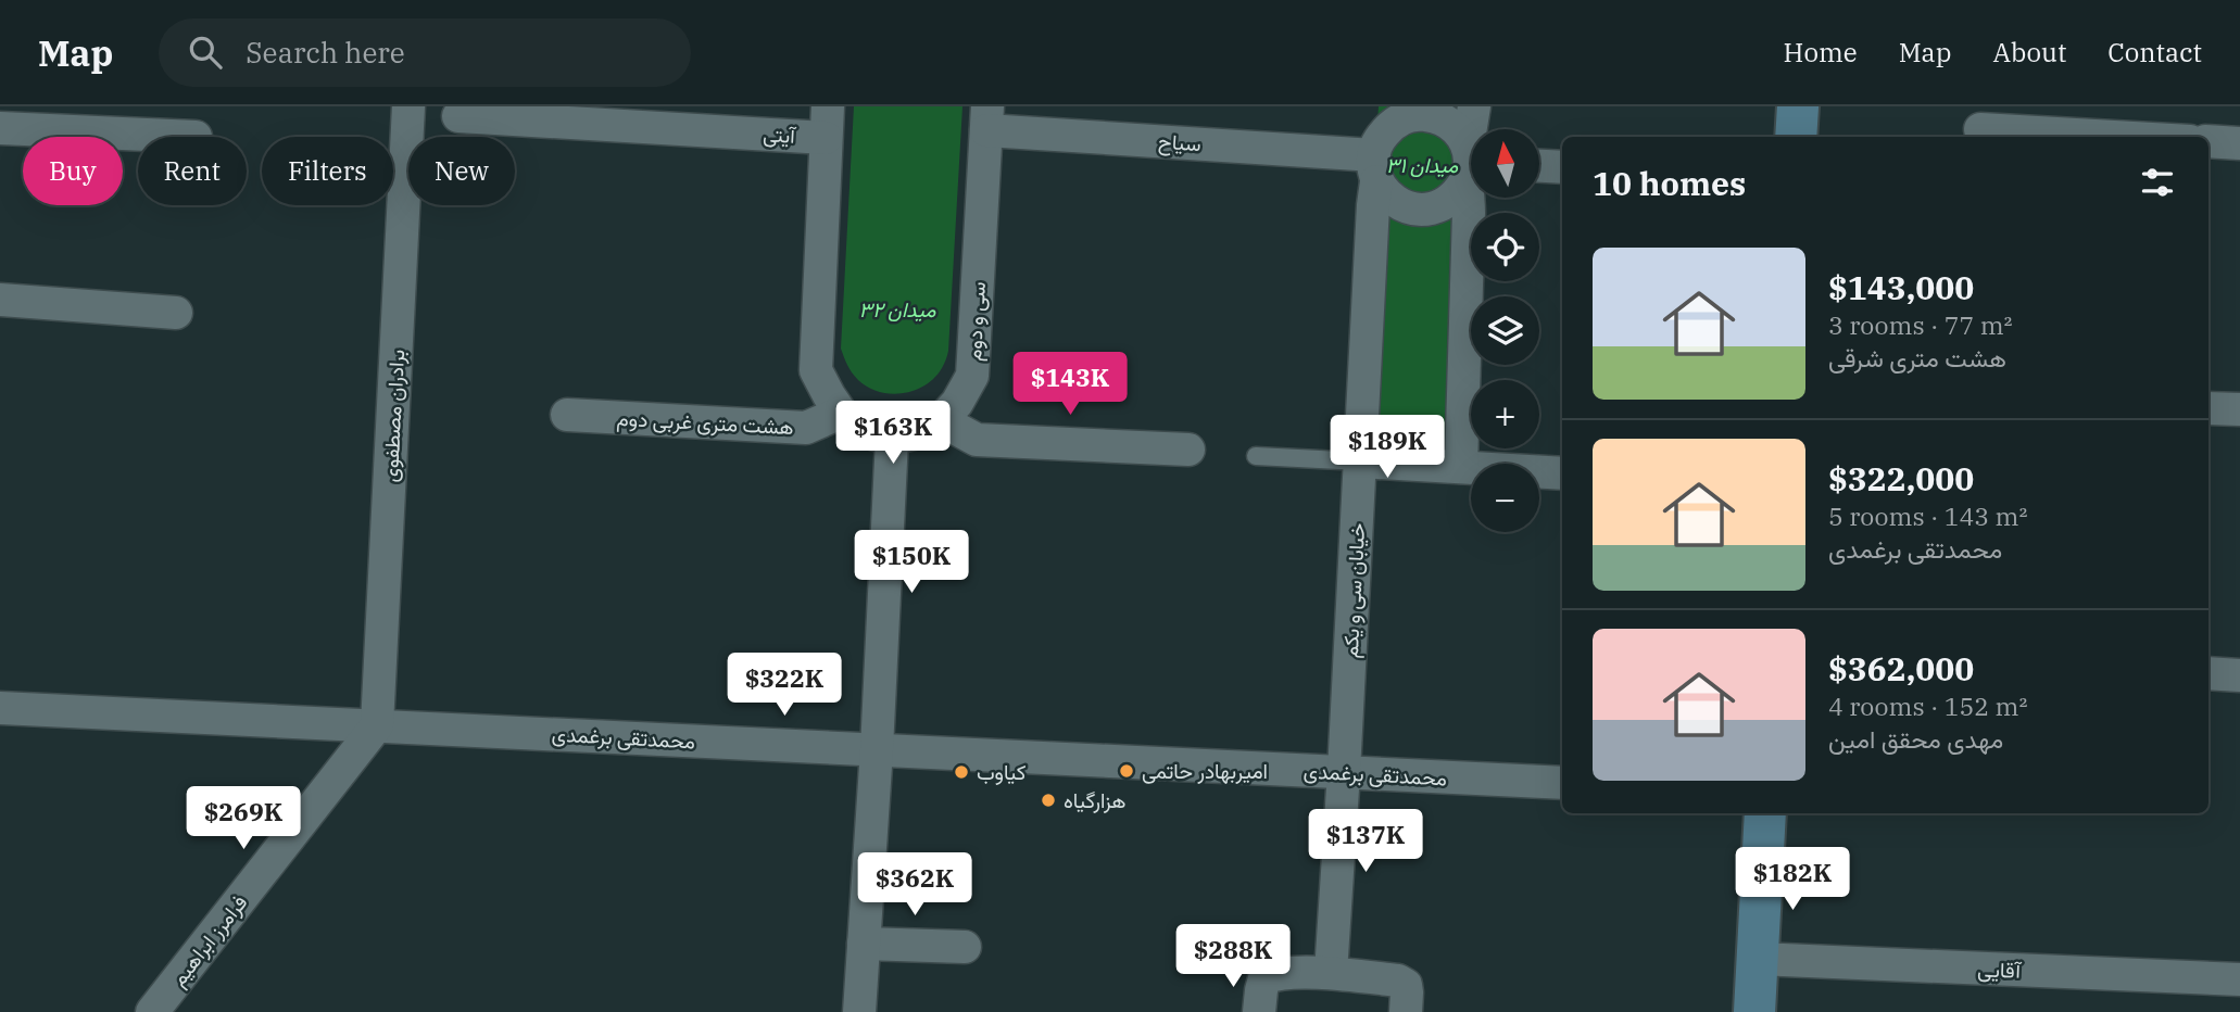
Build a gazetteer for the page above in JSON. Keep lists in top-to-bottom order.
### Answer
{
  "streets": {
    "street": [
      "آیتی",
      "سیاح",
      "سی و دوم",
      "برادران مصطفوی",
      "هشت متری غربی دوم",
      "خیابان سی و یکم",
      "محمدتقی برغمدی",
      "فرامرز ابراهیم",
      "آقایی"
    ]
  },
  "crossings": [
    ["سیاح", "سی و دوم"],
    ["سیاح", "خیابان سی و یکم"],
    ["برادران مصطفوی", "محمدتقی برغمدی"],
    ["برادران مصطفوی", "فرامرز ابراهیم"],
    ["خیابان سی و یکم", "محمدتقی برغمدی"],
    ["محمدتقی برغمدی", "فرامرز ابراهیم"]
  ],
  "parks": ["میدان ۳۱", "میدان ۳۲"],
  "places": ["امیربهادر حاتمی", "کیاوب", "هزارگیاه"],
  "north": "top",
  "page": {
    "header": "Map",
    "search": "Search here",
    "nav": [
      "Home",
      "Map",
      "About",
      "Contact"
    ],
    "map_buttons": ["+", "−"],
    "chip": [
      "Buy",
      "Rent",
      "Filters",
      "New"
    ],
    "heading": "10 homes",
    "list": [
      {
        "name": "$143,000",
        "note": "3 rooms · 77 m² · هشت متری شرقی"
      },
      {
        "name": "$322,000",
        "note": "5 rooms · 143 m² · محمدتقی برغمدی"
      },
      {
        "name": "$362,000",
        "note": "4 rooms · 152 m² · مهدی محقق امین"
      }
    ],
    "price": [
      "$143K",
      "$163K",
      "$189K",
      "$150K",
      "$322K",
      "$269K",
      "$137K",
      "$182K",
      "$362K",
      "$288K"
    ]
  }
}
